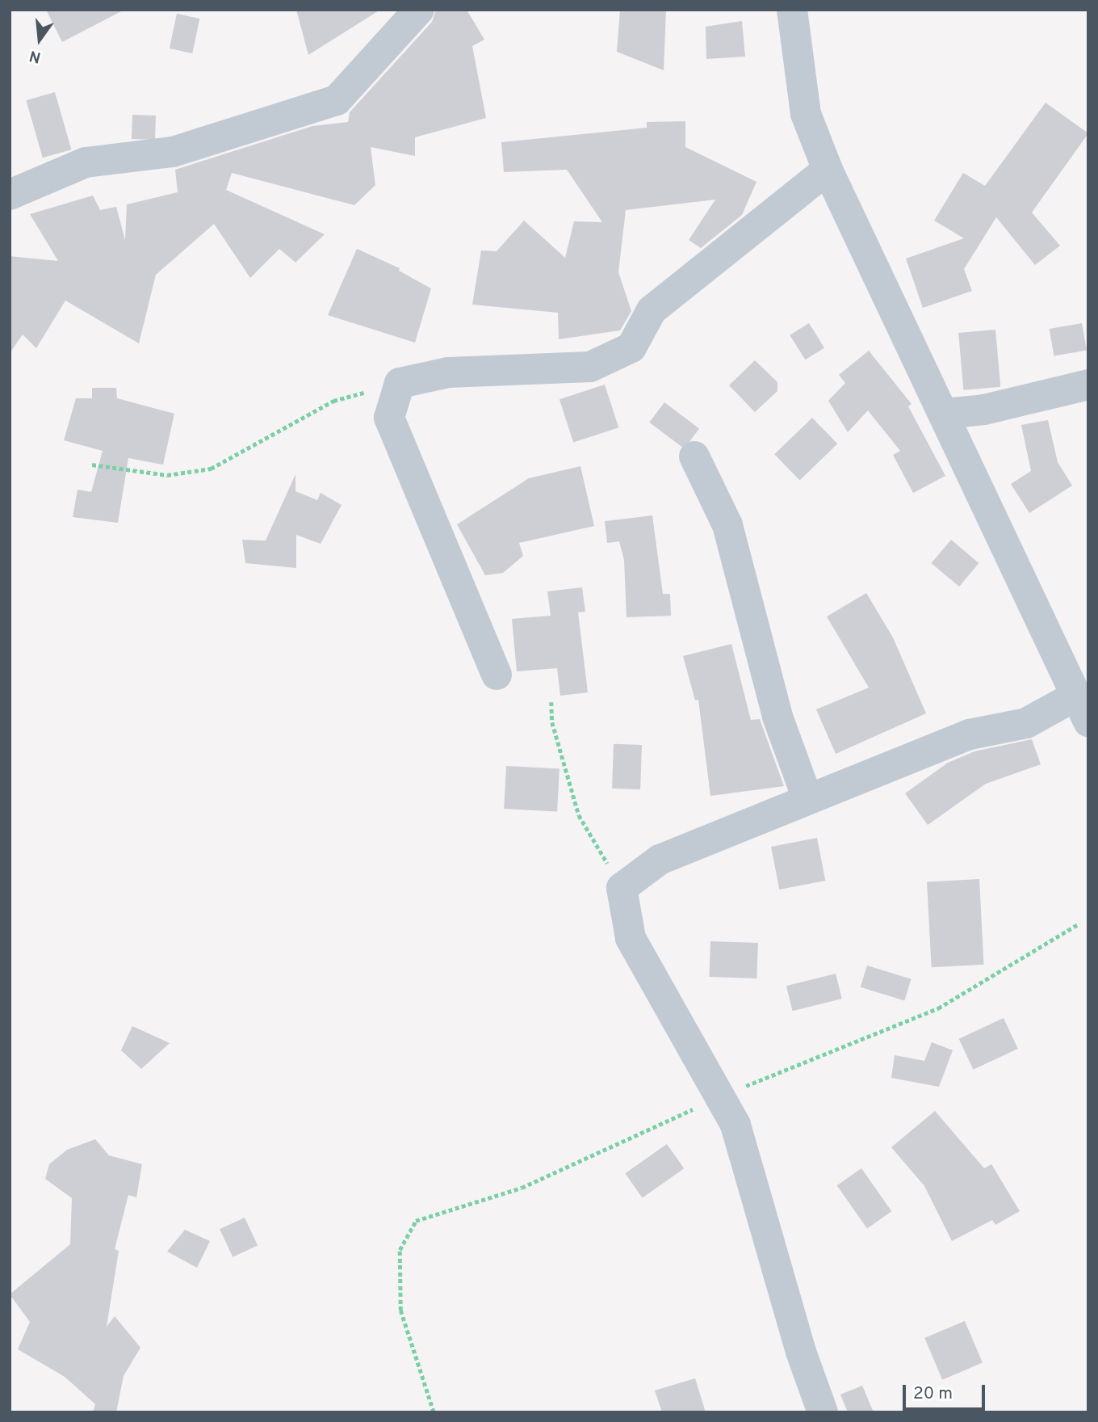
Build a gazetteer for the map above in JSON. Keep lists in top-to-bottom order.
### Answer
{
  "scale_bar": "20 m",
  "north": "bottom"
}
